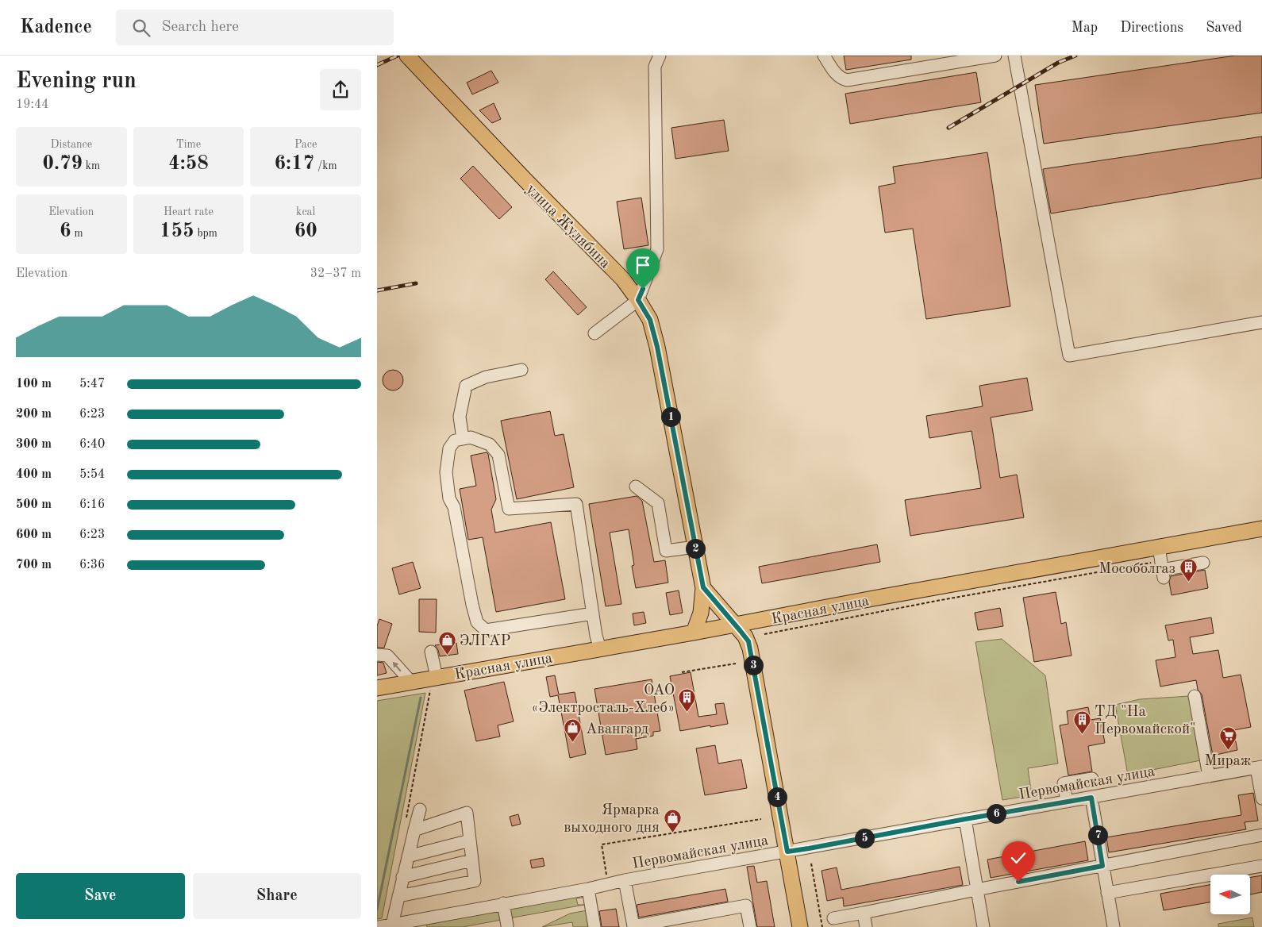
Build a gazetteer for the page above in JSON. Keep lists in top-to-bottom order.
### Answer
{
  "streets": {
    "main road": ["улица Жулябина", "Красная улица"],
    "street": ["Первомайская улица"]
  },
  "crossings": [
    ["улица Жулябина", "Красная улица"],
    ["улица Жулябина", "Первомайская улица"]
  ],
  "places": {
    "building": ["Мособолгаз", "ОАО «Электросталь-Хлеб»", "ТД \"На Первомайской\""],
    "shop": ["ЭЛГАР", "Авангард", "Ярмарка выходного дня"],
    "supermarket": ["Мираж"]
  },
  "north": "left",
  "page": {
    "header": "Kadence",
    "search": "Search here",
    "nav": ["Map", "Directions", "Saved"],
    "heading": ["Evening run", "19:44"],
    "stats": [
      ["Distance", "0.79 km"],
      ["Time", "4:58"],
      ["Pace", "6:17 /km"],
      ["Elevation", "6 m"],
      ["Heart rate", "155 bpm"],
      ["kcal", "60"]
    ],
    "chart": ["Elevation", "32–37 m"],
    "list": [
      {
        "name": "100 m",
        "note": "5:47"
      },
      {
        "name": "200 m",
        "note": "6:23"
      },
      {
        "name": "300 m",
        "note": "6:40"
      },
      {
        "name": "400 m",
        "note": "5:54"
      },
      {
        "name": "500 m",
        "note": "6:16"
      },
      {
        "name": "600 m",
        "note": "6:23"
      },
      {
        "name": "700 m",
        "note": "6:36"
      }
    ],
    "pins": [
      "1",
      "2",
      "3",
      "4",
      "6",
      "7",
      "5"
    ],
    "buttons": ["Save", "Share"]
  }
}
